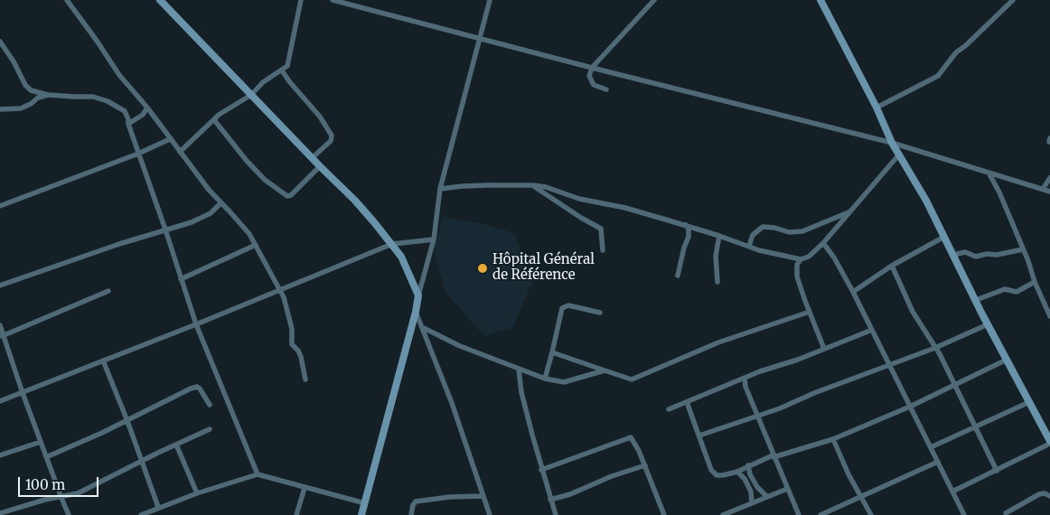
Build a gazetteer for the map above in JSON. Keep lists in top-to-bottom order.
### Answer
{
  "places": ["Hôpital Général de Référence"],
  "scale_bar": "100 m"
}
